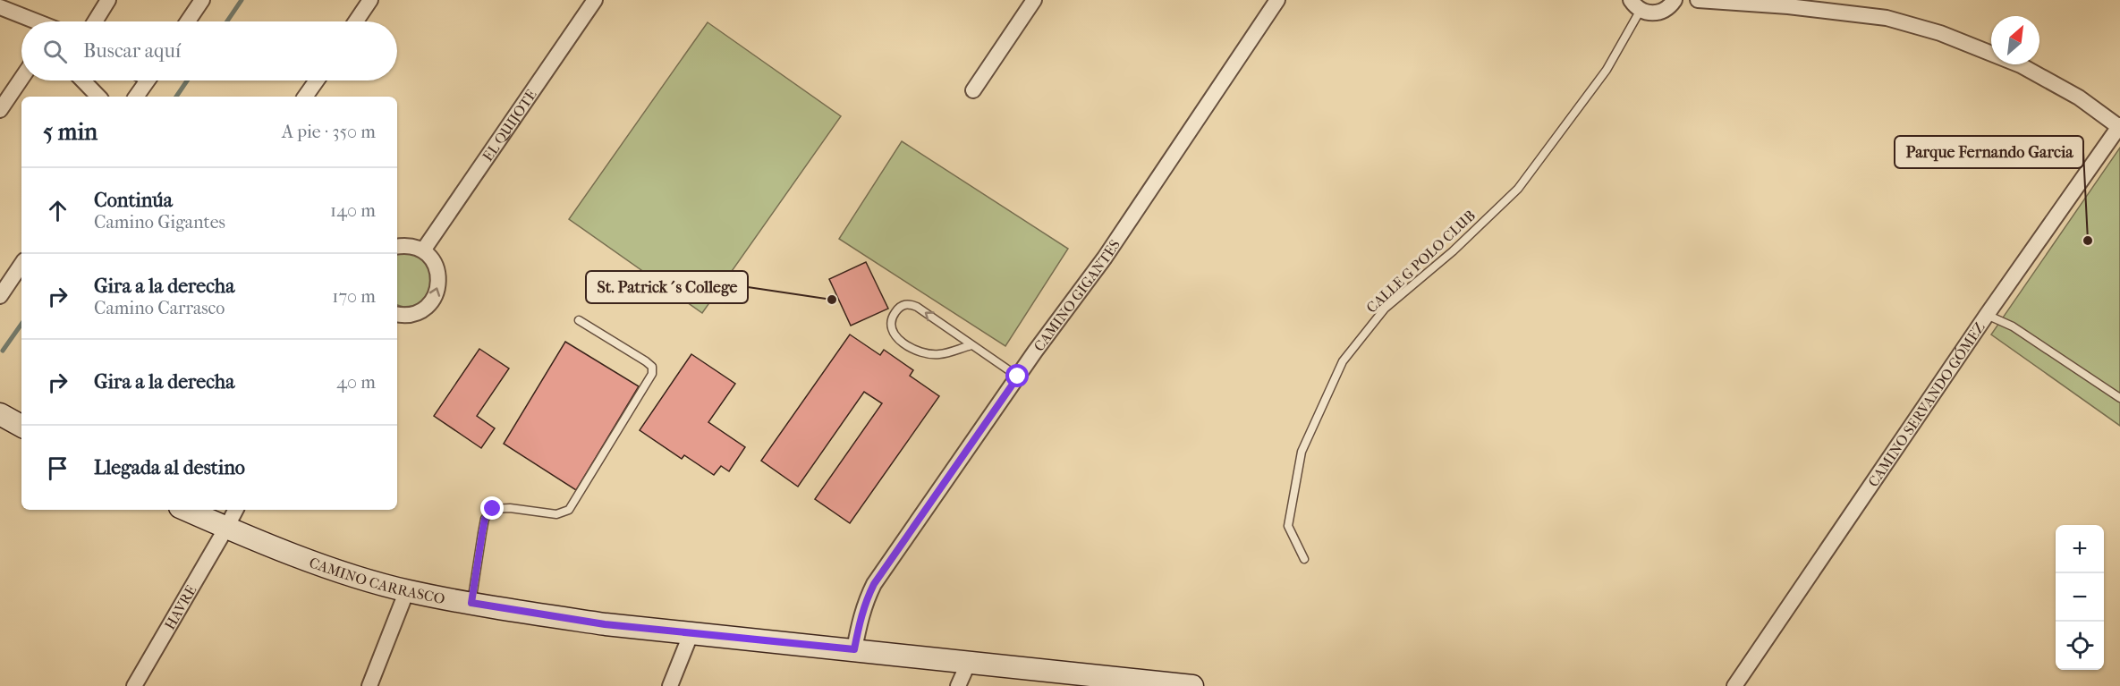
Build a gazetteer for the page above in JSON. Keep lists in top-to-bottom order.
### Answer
{
  "streets": {
    "main road": ["CAMINO CARRASCO"],
    "street": [
      "EL QUIJOTE",
      "CAMINO GIGANTES",
      "CAMINO SERVANDO GÓMEZ",
      "HAVRE"
    ],
    "lane": ["CALLE G POLO CLUB"]
  },
  "crossings": [
    ["CAMINO GIGANTES", "CAMINO CARRASCO"],
    ["CAMINO CARRASCO", "HAVRE"]
  ],
  "places": ["Parque Fernando Garcia", "St. Patrick´s College"],
  "north": "top right",
  "page": {
    "search": "Buscar aquí",
    "heading": ["5 min", "A pie · 350 m"],
    "list": [
      ["Continúa", "Camino Gigantes", "140 m"],
      ["Gira a la derecha", "Camino Carrasco", "170 m"],
      ["Gira a la derecha", "40 m"],
      "Llegada al destino"
    ],
    "map_buttons": ["+", "−"]
  }
}
